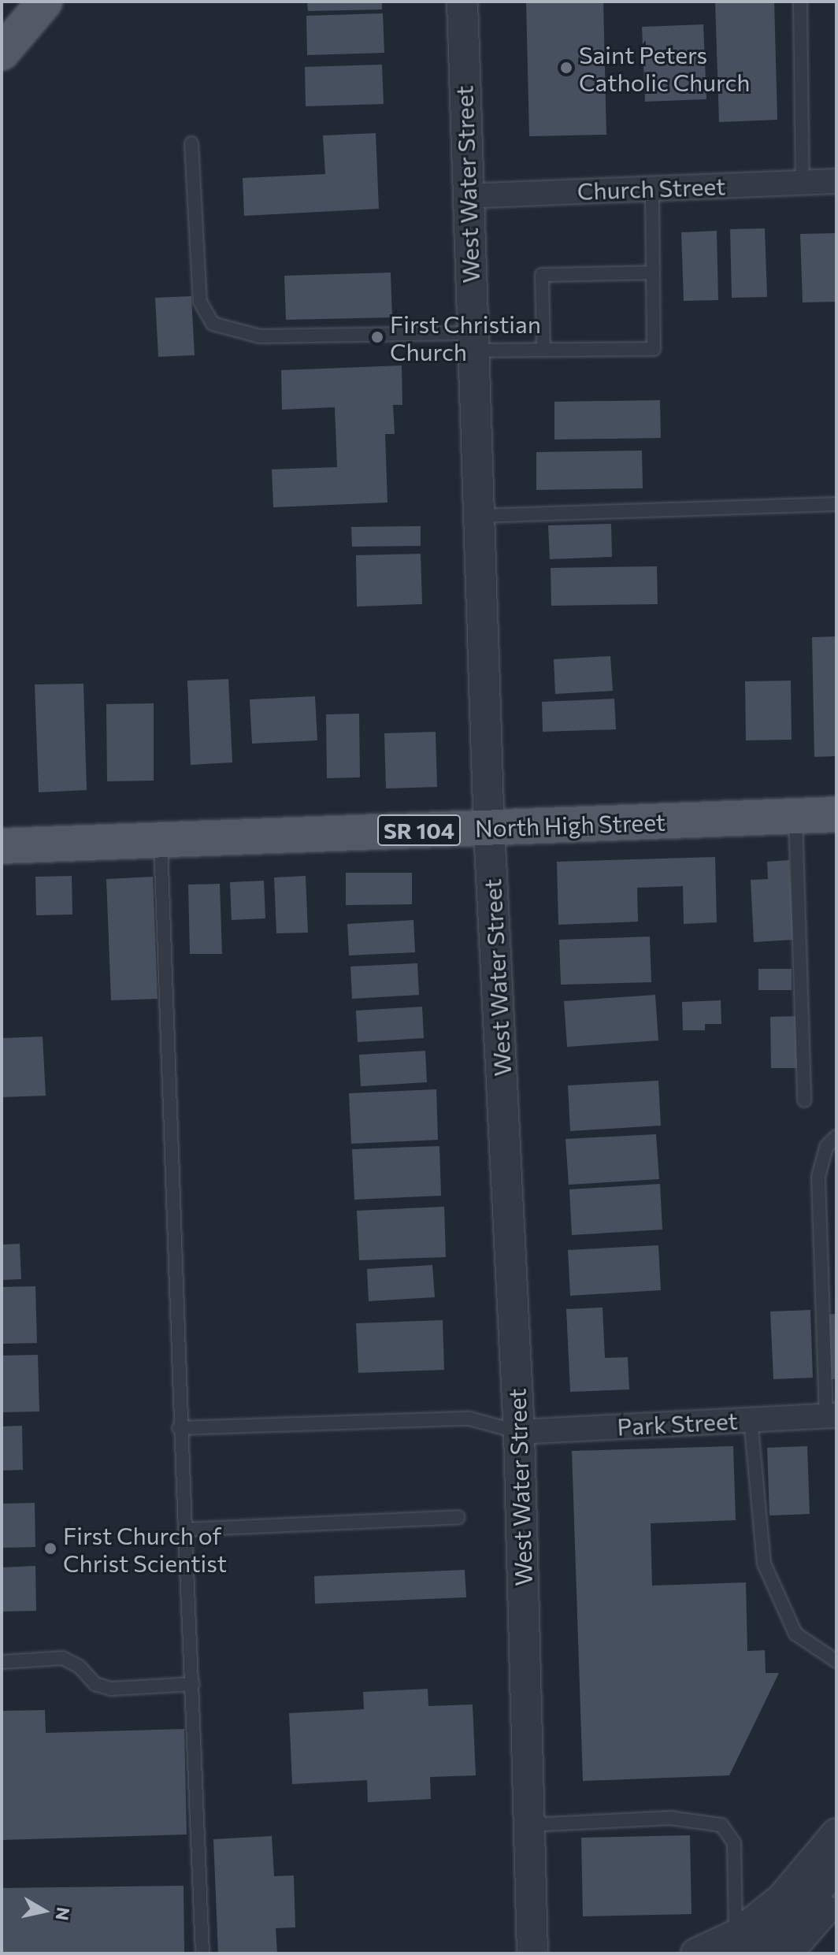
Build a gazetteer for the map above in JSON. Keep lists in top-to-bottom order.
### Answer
{
  "streets": {
    "main road": ["North High Street", "SR 104"],
    "street": ["West Water Street", "Church Street", "Park Street"]
  },
  "crossings": [
    ["West Water Street", "Church Street"],
    ["West Water Street", "North High Street"],
    ["West Water Street", "Park Street"]
  ],
  "places": ["Saint Peters Catholic Church", "First Christian Church", "First Church of Christ Scientist"],
  "north": "right"
}
